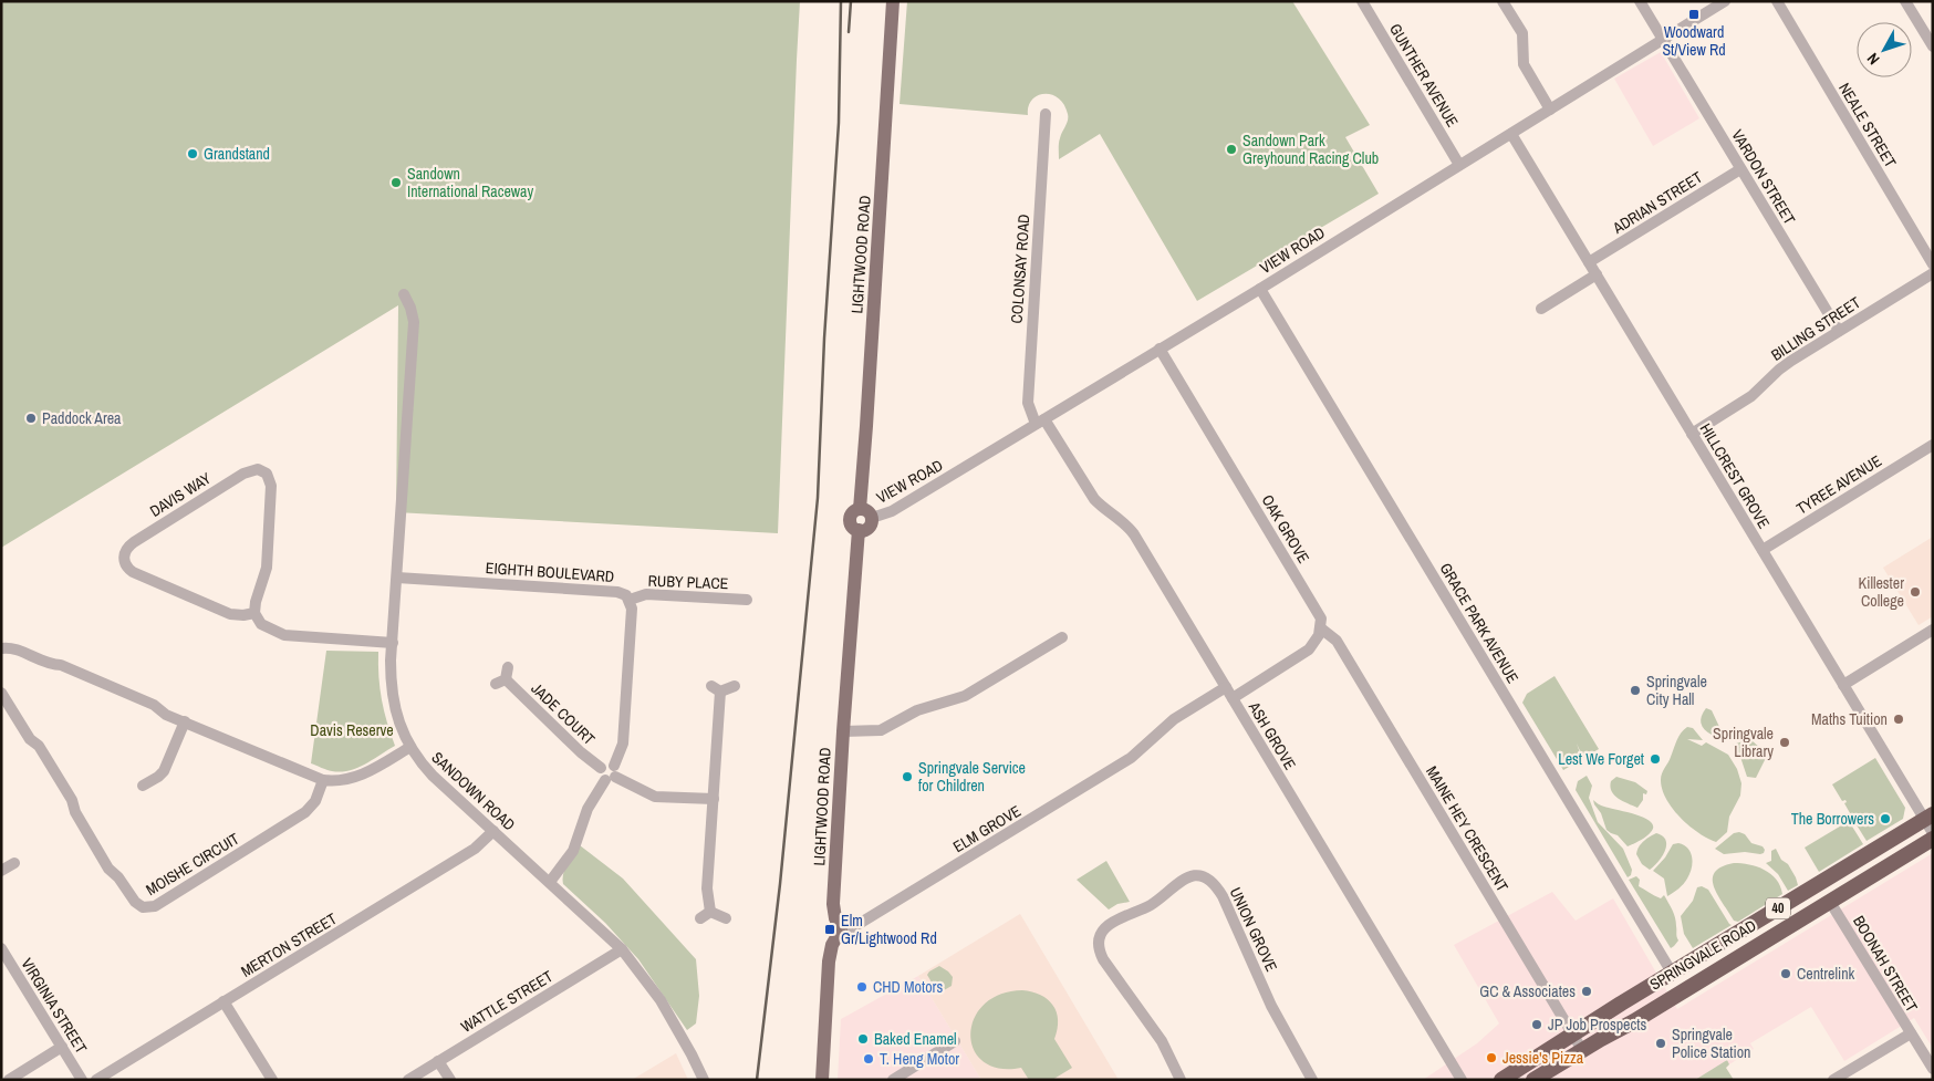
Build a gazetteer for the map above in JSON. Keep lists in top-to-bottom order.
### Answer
{
  "streets": {
    "highway": ["40", "SPRINGVALE ROAD"],
    "main road": ["LIGHTWOOD ROAD"],
    "street": [
      "GUNTHER AVENUE",
      "NEALE STREET",
      "VARDON STREET",
      "ADRIAN STREET",
      "VIEW ROAD",
      "COLONSAY ROAD",
      "BILLING STREET",
      "HILLCREST GROVE",
      "TYREE AVENUE",
      "DAVIS WAY",
      "OAK GROVE",
      "EIGHTH BOULEVARD",
      "RUBY PLACE",
      "GRACE PARK AVENUE",
      "JADE COURT",
      "ASH GROVE",
      "SANDOWN ROAD",
      "ELM GROVE",
      "MAINE HEY CRESCENT",
      "MOISHE CIRCUIT",
      "UNION GROVE",
      "MERTON STREET",
      "BOONAH STREET",
      "WATTLE STREET",
      "VIRGINIA STREET"
    ]
  },
  "crossings": [
    ["GUNTHER AVENUE", "VIEW ROAD"],
    ["VARDON STREET", "ADRIAN STREET"],
    ["VARDON STREET", "VIEW ROAD"],
    ["VARDON STREET", "BILLING STREET"],
    ["ADRIAN STREET", "HILLCREST GROVE"],
    ["VIEW ROAD", "LIGHTWOOD ROAD"],
    ["VIEW ROAD", "COLONSAY ROAD"],
    ["VIEW ROAD", "HILLCREST GROVE"],
    ["VIEW ROAD", "OAK GROVE"],
    ["VIEW ROAD", "GRACE PARK AVENUE"],
    ["VIEW ROAD", "ASH GROVE"],
    ["LIGHTWOOD ROAD", "ELM GROVE"],
    ["COLONSAY ROAD", "ASH GROVE"],
    ["BILLING STREET", "HILLCREST GROVE"],
    ["HILLCREST GROVE", "TYREE AVENUE"],
    ["HILLCREST GROVE", "SPRINGVALE ROAD"],
    ["OAK GROVE", "MAINE HEY CRESCENT"],
    ["EIGHTH BOULEVARD", "RUBY PLACE"],
    ["EIGHTH BOULEVARD", "JADE COURT"],
    ["EIGHTH BOULEVARD", "SANDOWN ROAD"],
    ["GRACE PARK AVENUE", "SPRINGVALE ROAD"],
    ["ASH GROVE", "ELM GROVE"],
    ["SANDOWN ROAD", "MERTON STREET"],
    ["SANDOWN ROAD", "WATTLE STREET"],
    ["MAINE HEY CRESCENT", "SPRINGVALE ROAD"],
    ["SPRINGVALE ROAD", "BOONAH STREET"]
  ],
  "parks": ["Davis Reserve"],
  "places": {
    "transit": ["Woodward St/View Rd", "Elm Gr/Lightwood Rd"],
    "other": [
      "Sandown Park Greyhound Racing Club",
      "Grandstand",
      "Sandown International Raceway",
      "Paddock Area",
      "Killester College",
      "Springvale City Hall",
      "Maths Tuition",
      "Springvale Library",
      "Lest We Forget",
      "Springvale Service for Children",
      "The Borrowers",
      "Centrelink",
      "CHD Motors",
      "GC & Associates",
      "JP Job Prospects",
      "Baked Enamel",
      "Springvale Police Station",
      "Jessie's Pizza",
      "T. Heng Motor"
    ]
  },
  "north": "bottom left"
}
